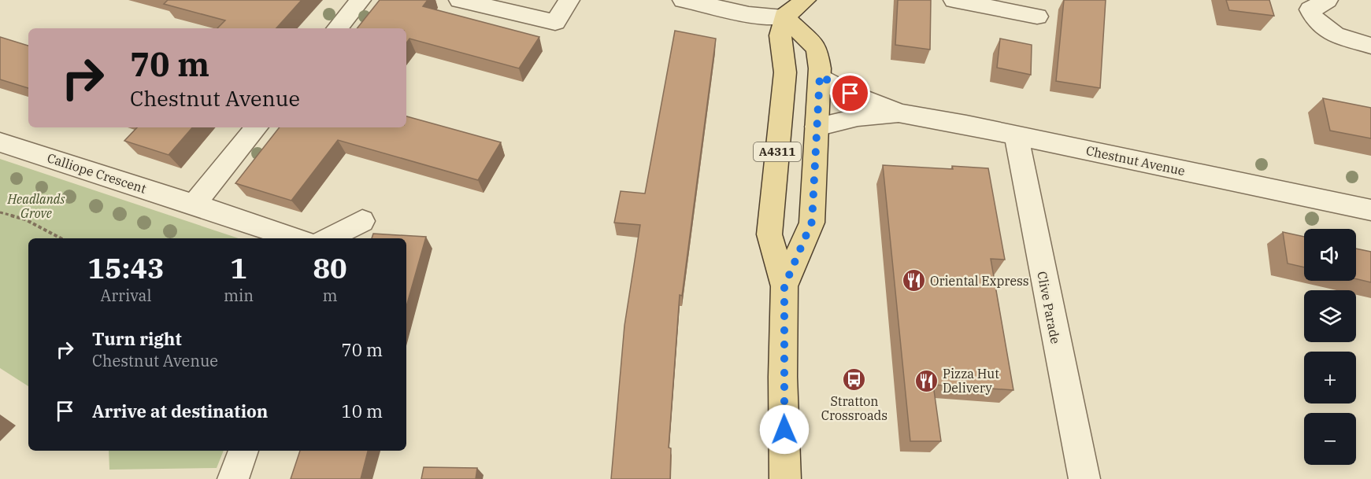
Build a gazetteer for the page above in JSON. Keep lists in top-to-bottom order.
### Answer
{
  "streets": {
    "main road": ["A4311"],
    "street": ["Chestnut Avenue", "Calliope Crescent", "Clive Parade"]
  },
  "crossings": [
    ["A4311", "Chestnut Avenue"],
    ["Chestnut Avenue", "Clive Parade"]
  ],
  "parks": ["Headlands Grove"],
  "places": {
    "restaurant": ["Oriental Express", "Pizza Hut Delivery"],
    "bus stop": ["Stratton Crossroads"]
  },
  "page": {
    "turn": ["70 m", "Chestnut Avenue"],
    "map_buttons": ["+", "−"],
    "eta": [
      "15:43",
      "Arrival",
      "1",
      "min",
      "80",
      "m"
    ],
    "list": [
      {
        "name": "Turn right",
        "note": "Chestnut Avenue",
        "value": "70 m"
      },
      {
        "name": "Arrive at destination",
        "value": "10 m"
      }
    ]
  }
}
